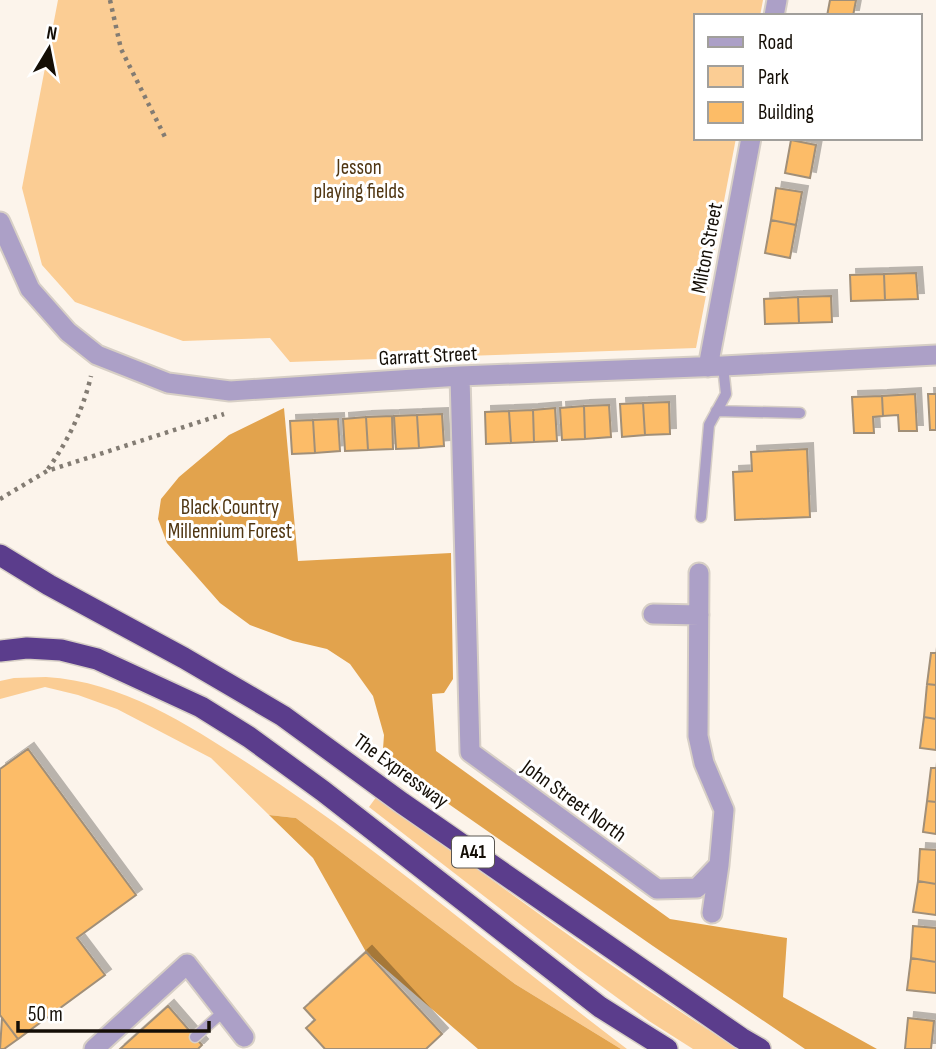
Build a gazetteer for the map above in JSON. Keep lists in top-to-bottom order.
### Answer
{
  "streets": {
    "highway": ["The Expressway", "A41"],
    "street": ["Milton Street", "Garratt Street", "John Street North"]
  },
  "crossings": [
    ["Milton Street", "Garratt Street"],
    ["Garratt Street", "John Street North"]
  ],
  "parks": ["Jesson playing fields", "Black Country Millennium Forest"],
  "legend": ["Road", "Park", "Building"],
  "scale_bar": "50 m",
  "north": "top"
}
